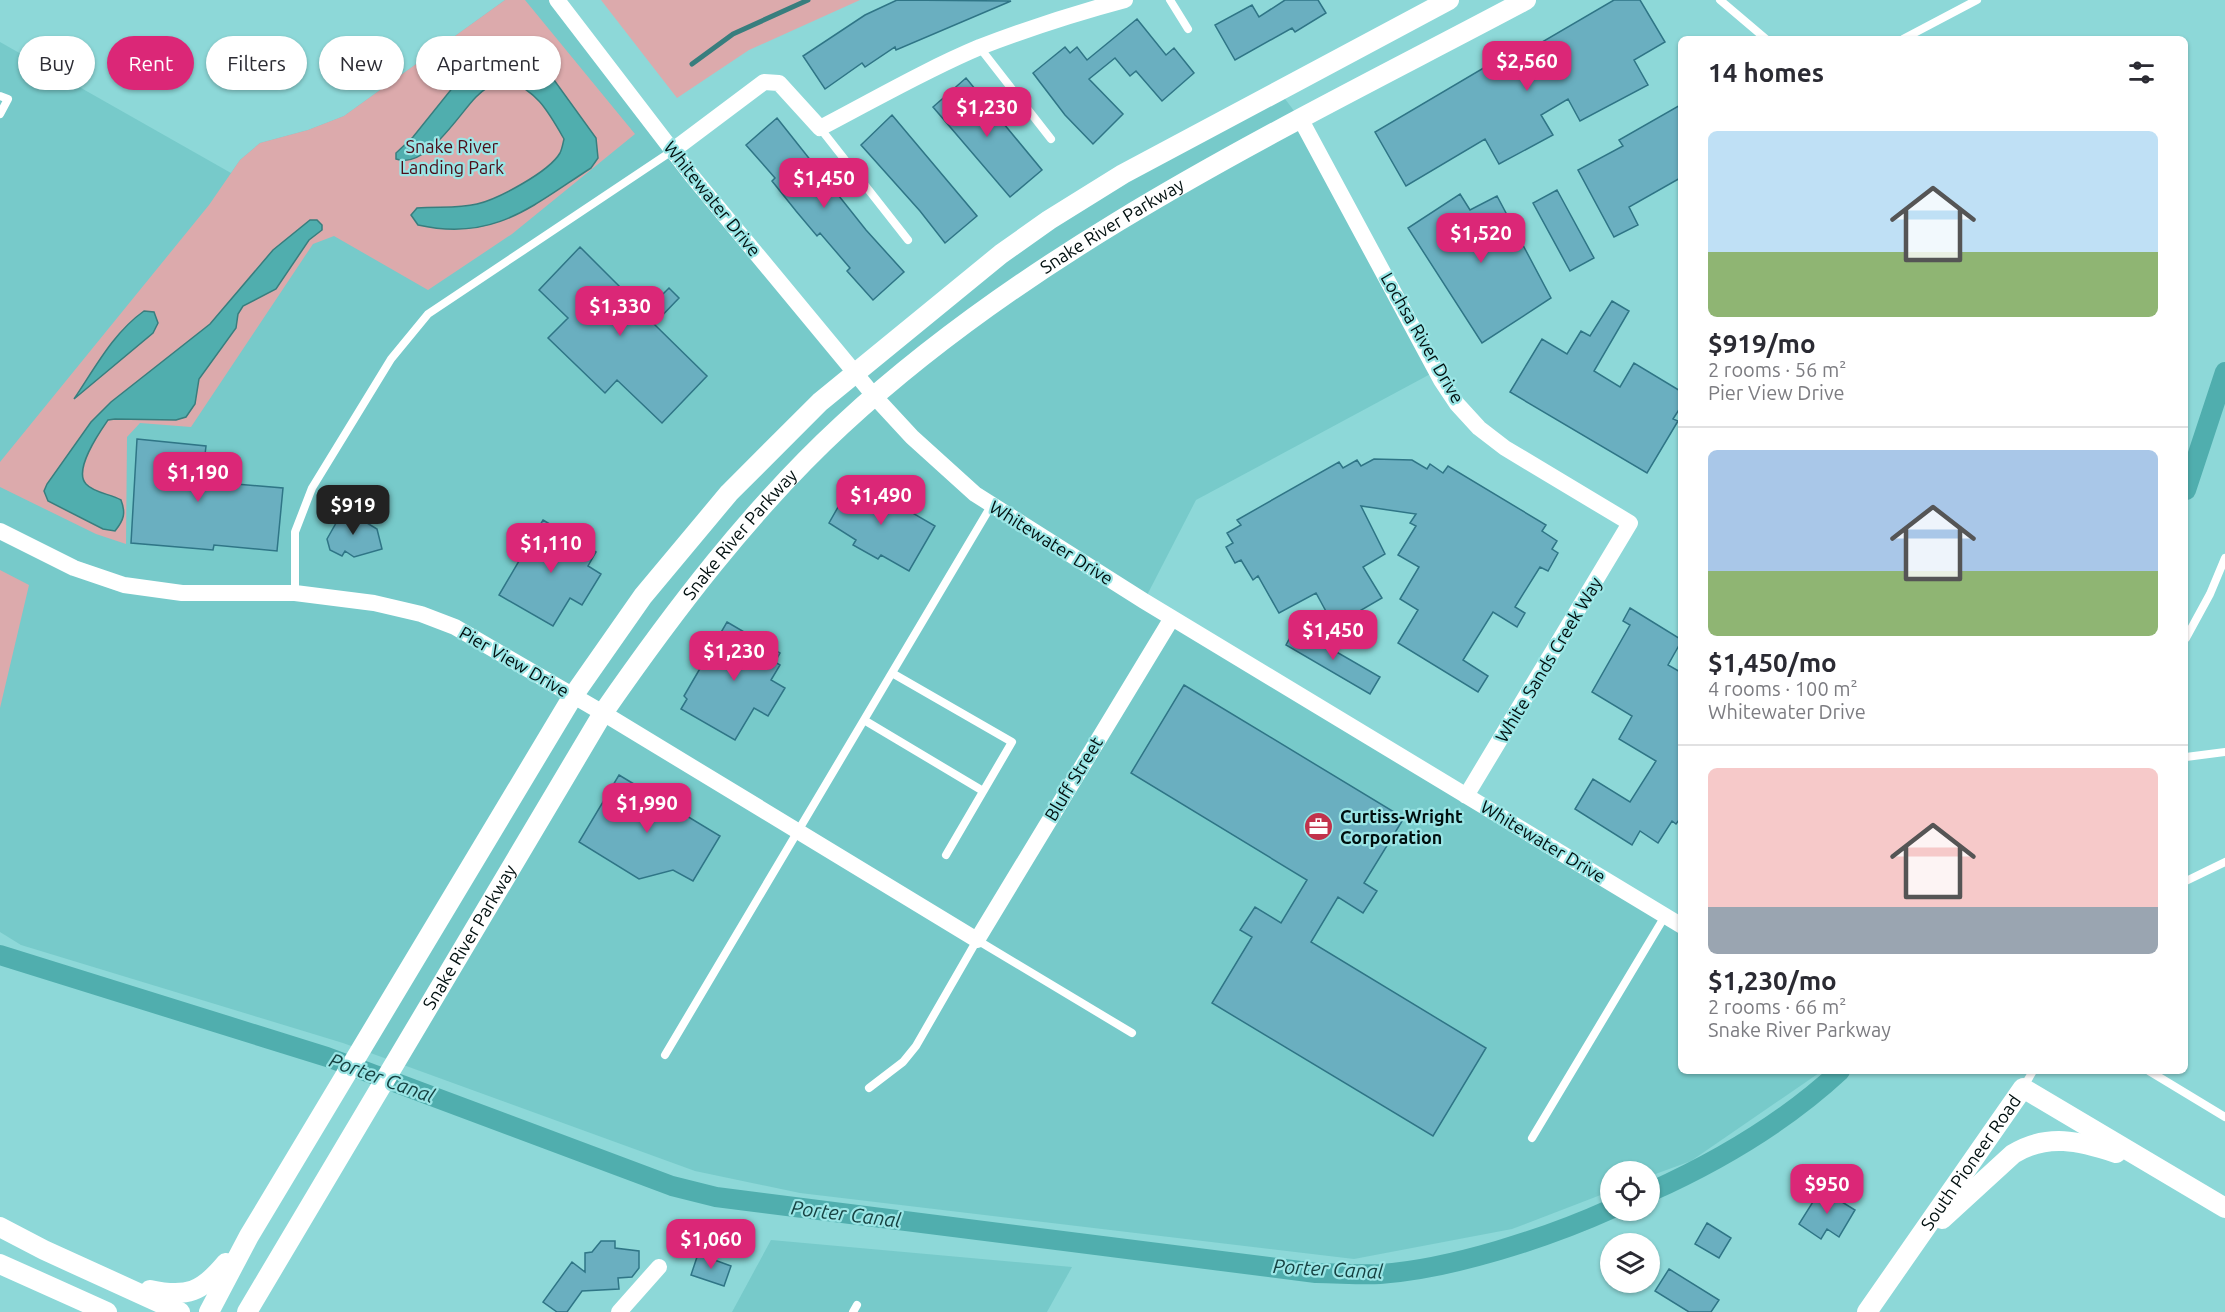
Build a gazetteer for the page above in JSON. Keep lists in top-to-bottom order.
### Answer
{
  "streets": {
    "street": [
      "Whitewater Drive",
      "Snake River Parkway",
      "Lochsa River Drive",
      "White Sands Creek Way",
      "Pier View Drive",
      "Bluff Street",
      "South Pioneer Road"
    ]
  },
  "crossings": [
    ["Whitewater Drive", "Snake River Parkway"],
    ["Whitewater Drive", "White Sands Creek Way"],
    ["Whitewater Drive", "Bluff Street"],
    ["Snake River Parkway", "Lochsa River Drive"],
    ["Snake River Parkway", "Pier View Drive"],
    ["Lochsa River Drive", "White Sands Creek Way"],
    ["Pier View Drive", "Bluff Street"]
  ],
  "water": ["Porter Canal"],
  "parks": ["Snake River Landing Park"],
  "places": {
    "office": ["Curtiss-Wright Corporation"]
  },
  "page": {
    "chip": [
      "Buy",
      "Rent",
      "Filters",
      "New",
      "Apartment"
    ],
    "heading": "14 homes",
    "price": [
      "$2,560",
      "$1,230",
      "$1,450",
      "$1,520",
      "$1,330",
      "$1,190",
      "$1,490",
      "$919",
      "$1,110",
      "$1,450",
      "$1,230",
      "$1,990",
      "$950",
      "$1,060"
    ],
    "list": [
      {
        "name": "$919/mo",
        "note": "2 rooms · 56 m² · Pier View Drive"
      },
      {
        "name": "$1,450/mo",
        "note": "4 rooms · 100 m² · Whitewater Drive"
      },
      {
        "name": "$1,230/mo",
        "note": "2 rooms · 66 m² · Snake River Parkway"
      }
    ]
  }
}
